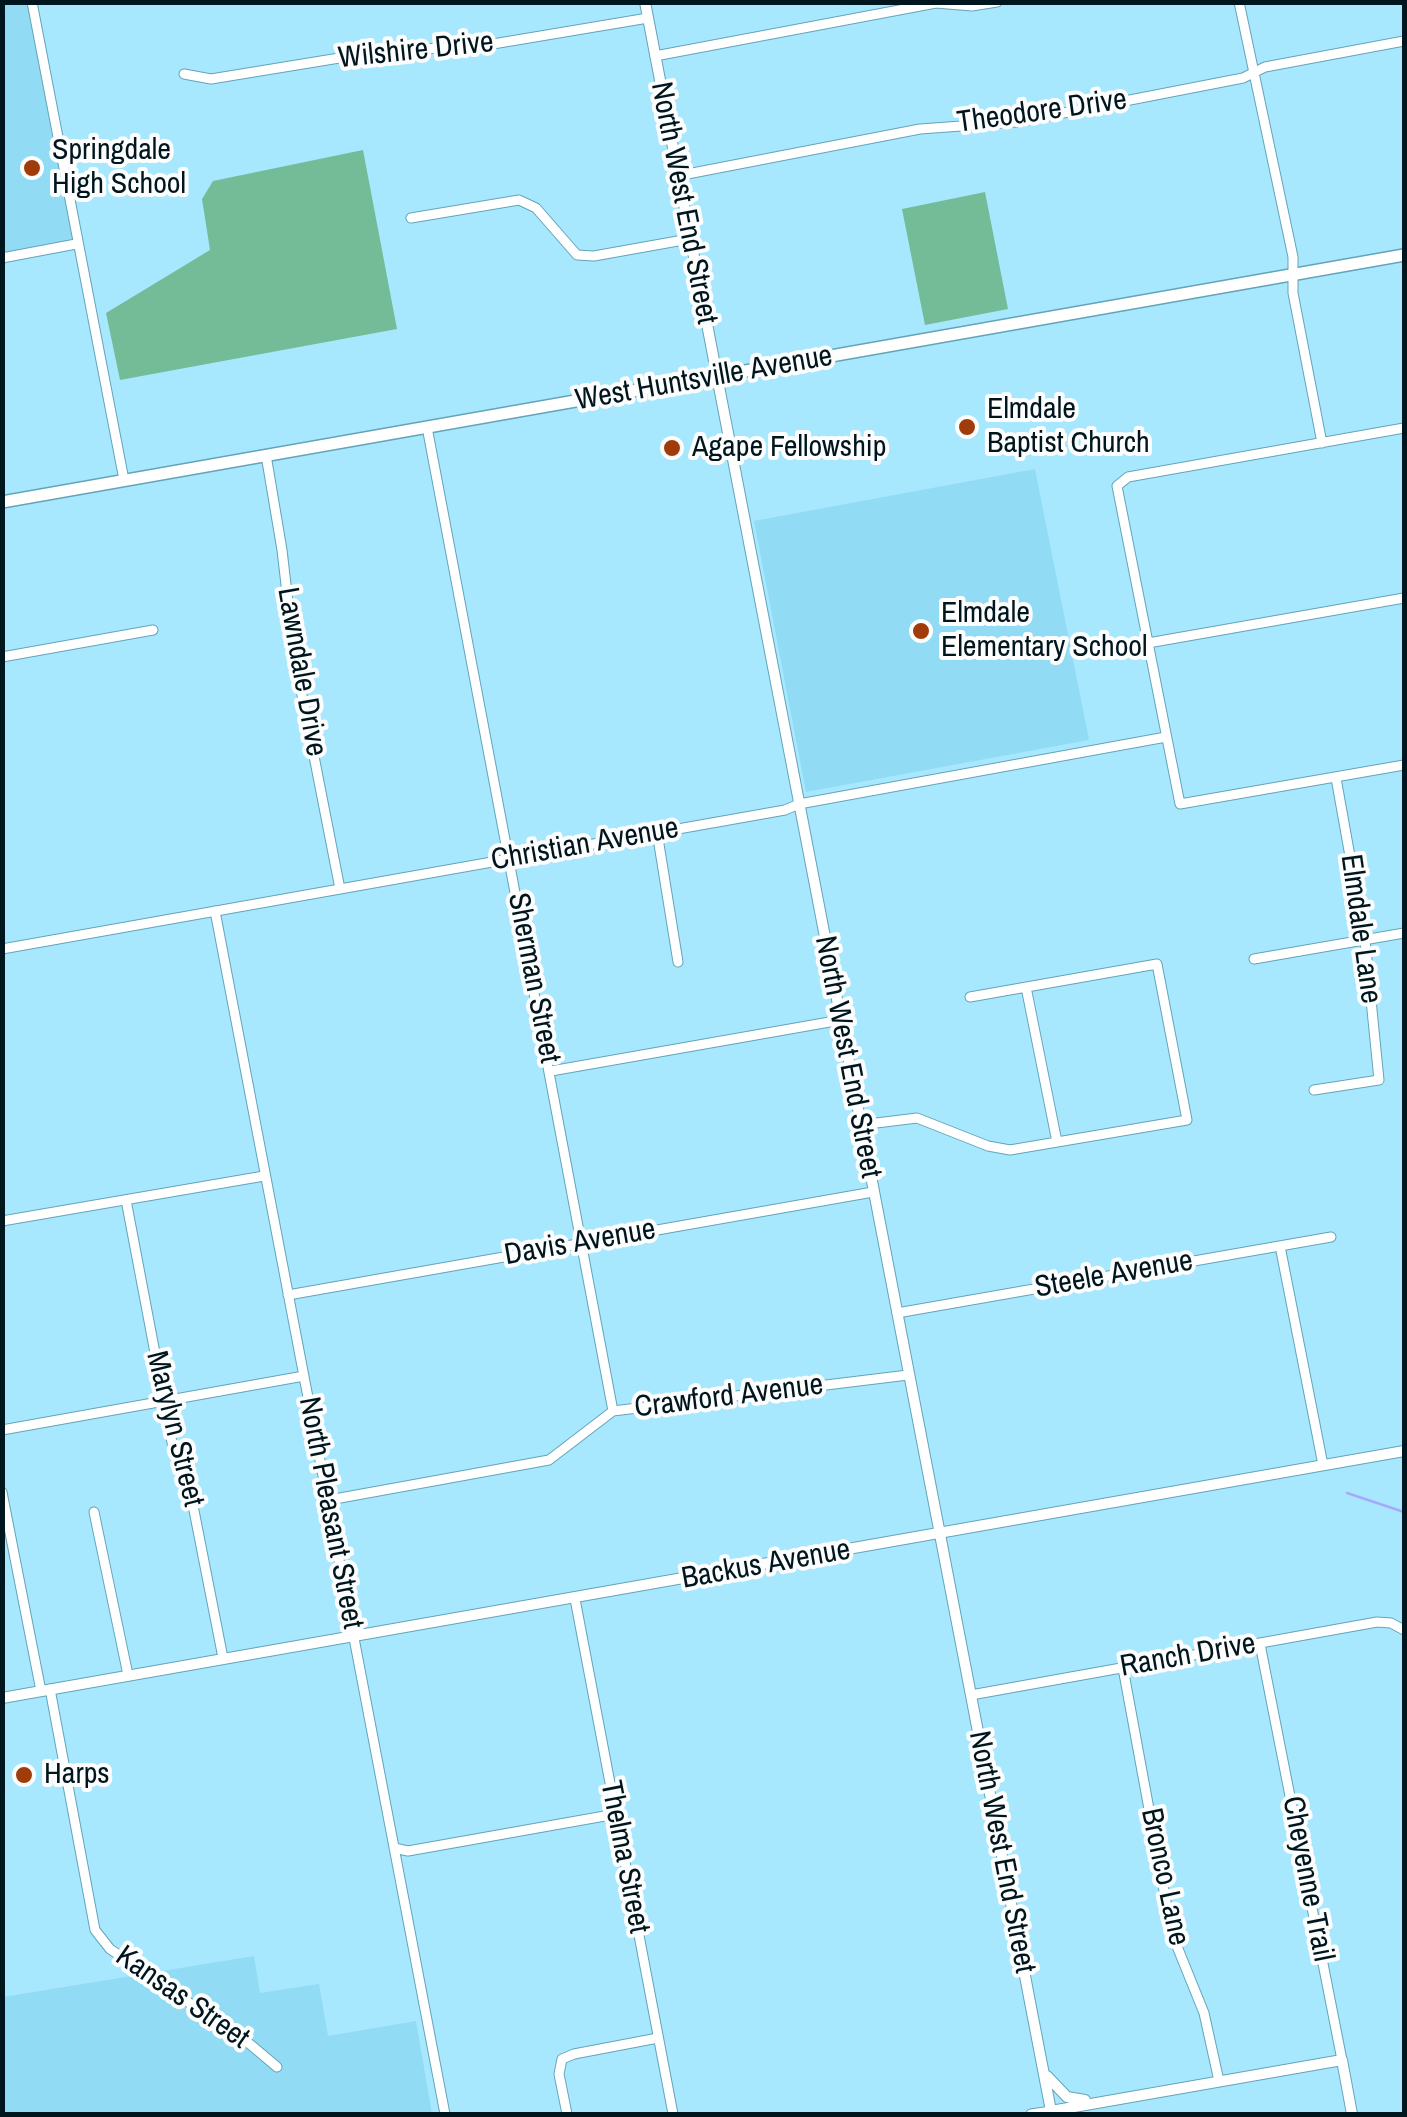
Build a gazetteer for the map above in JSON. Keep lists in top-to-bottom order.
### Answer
{
  "streets": {
    "main road": ["West Huntsville Avenue"],
    "street": [
      "Wilshire Drive",
      "Theodore Drive",
      "North West End Street",
      "Lawndale Drive",
      "Christian Avenue",
      "Elmdale Lane",
      "Sherman Street",
      "Davis Avenue",
      "Steele Avenue",
      "Crawford Avenue",
      "Marylyn Street",
      "North Pleasant Street",
      "Backus Avenue",
      "Ranch Drive",
      "Thelma Street",
      "Bronco Lane",
      "Cheyenne Trail",
      "Kansas Street"
    ]
  },
  "crossings": [
    ["Wilshire Drive", "North West End Street"],
    ["Theodore Drive", "North West End Street"],
    ["North West End Street", "West Huntsville Avenue"],
    ["North West End Street", "Christian Avenue"],
    ["North West End Street", "Davis Avenue"],
    ["North West End Street", "Steele Avenue"],
    ["North West End Street", "Crawford Avenue"],
    ["North West End Street", "Backus Avenue"],
    ["North West End Street", "Ranch Drive"],
    ["West Huntsville Avenue", "Lawndale Drive"],
    ["West Huntsville Avenue", "Sherman Street"],
    ["Lawndale Drive", "Christian Avenue"],
    ["Christian Avenue", "Sherman Street"],
    ["Christian Avenue", "North Pleasant Street"],
    ["Sherman Street", "Davis Avenue"],
    ["Sherman Street", "Crawford Avenue"],
    ["Davis Avenue", "North Pleasant Street"],
    ["Crawford Avenue", "North Pleasant Street"],
    ["Marylyn Street", "Backus Avenue"],
    ["North Pleasant Street", "Backus Avenue"],
    ["Backus Avenue", "Thelma Street"],
    ["Backus Avenue", "Kansas Street"],
    ["Ranch Drive", "Bronco Lane"],
    ["Ranch Drive", "Cheyenne Trail"]
  ],
  "places": [
    "Springdale High School",
    "Elmdale Baptist Church",
    "Agape Fellowship",
    "Elmdale Elementary School",
    "Harps"
  ]
}
